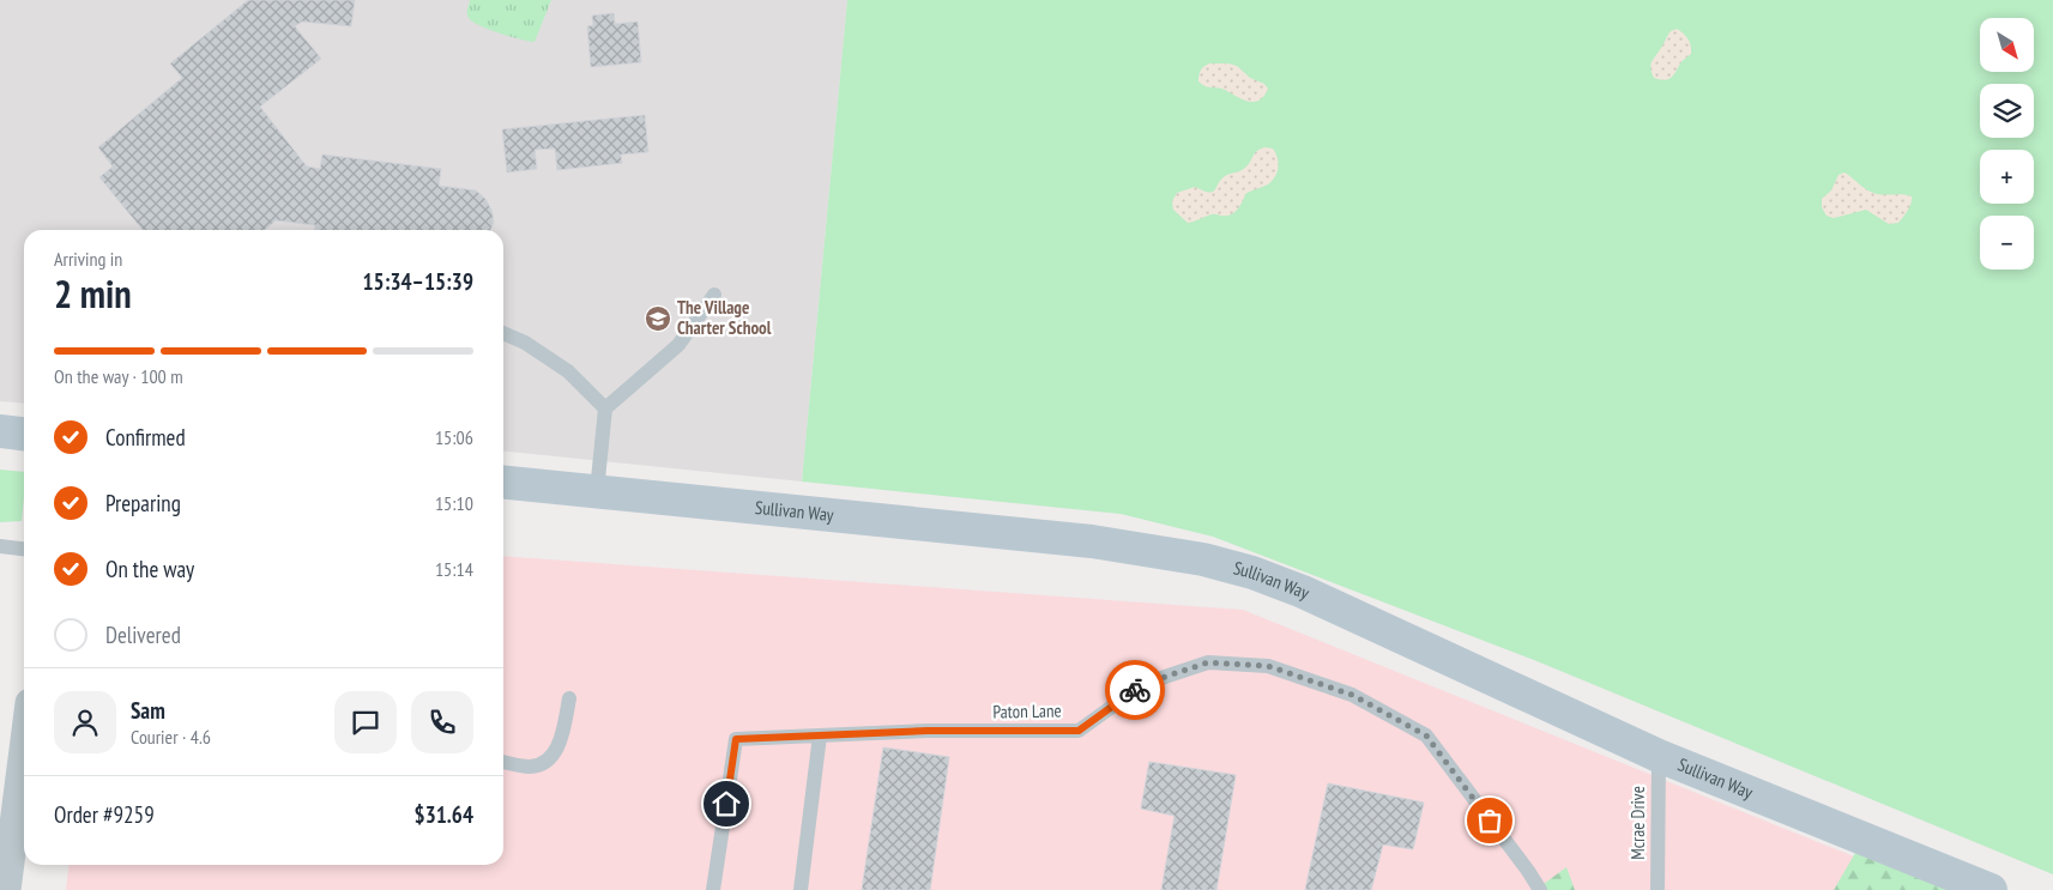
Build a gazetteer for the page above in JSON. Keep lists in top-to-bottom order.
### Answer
{
  "streets": {
    "main road": ["Sullivan Way"],
    "lane": ["Paton Lane", "Mcrae Drive"]
  },
  "crossings": [
    ["Sullivan Way", "Mcrae Drive"]
  ],
  "places": {
    "school or university": ["The Village Charter School"]
  },
  "north": "bottom right",
  "page": {
    "map_buttons": ["+", "−"],
    "heading": ["2 min", "Arriving in", "15:34–15:39"],
    "panel": [
      "Sam",
      "Courier · 4.6",
      "Order #9259",
      "$31.64"
    ],
    "bar": "On the way · 100 m",
    "list": [
      ["Confirmed", "15:06"],
      ["Preparing", "15:10"],
      ["On the way", "15:14"],
      "Delivered"
    ]
  }
}
